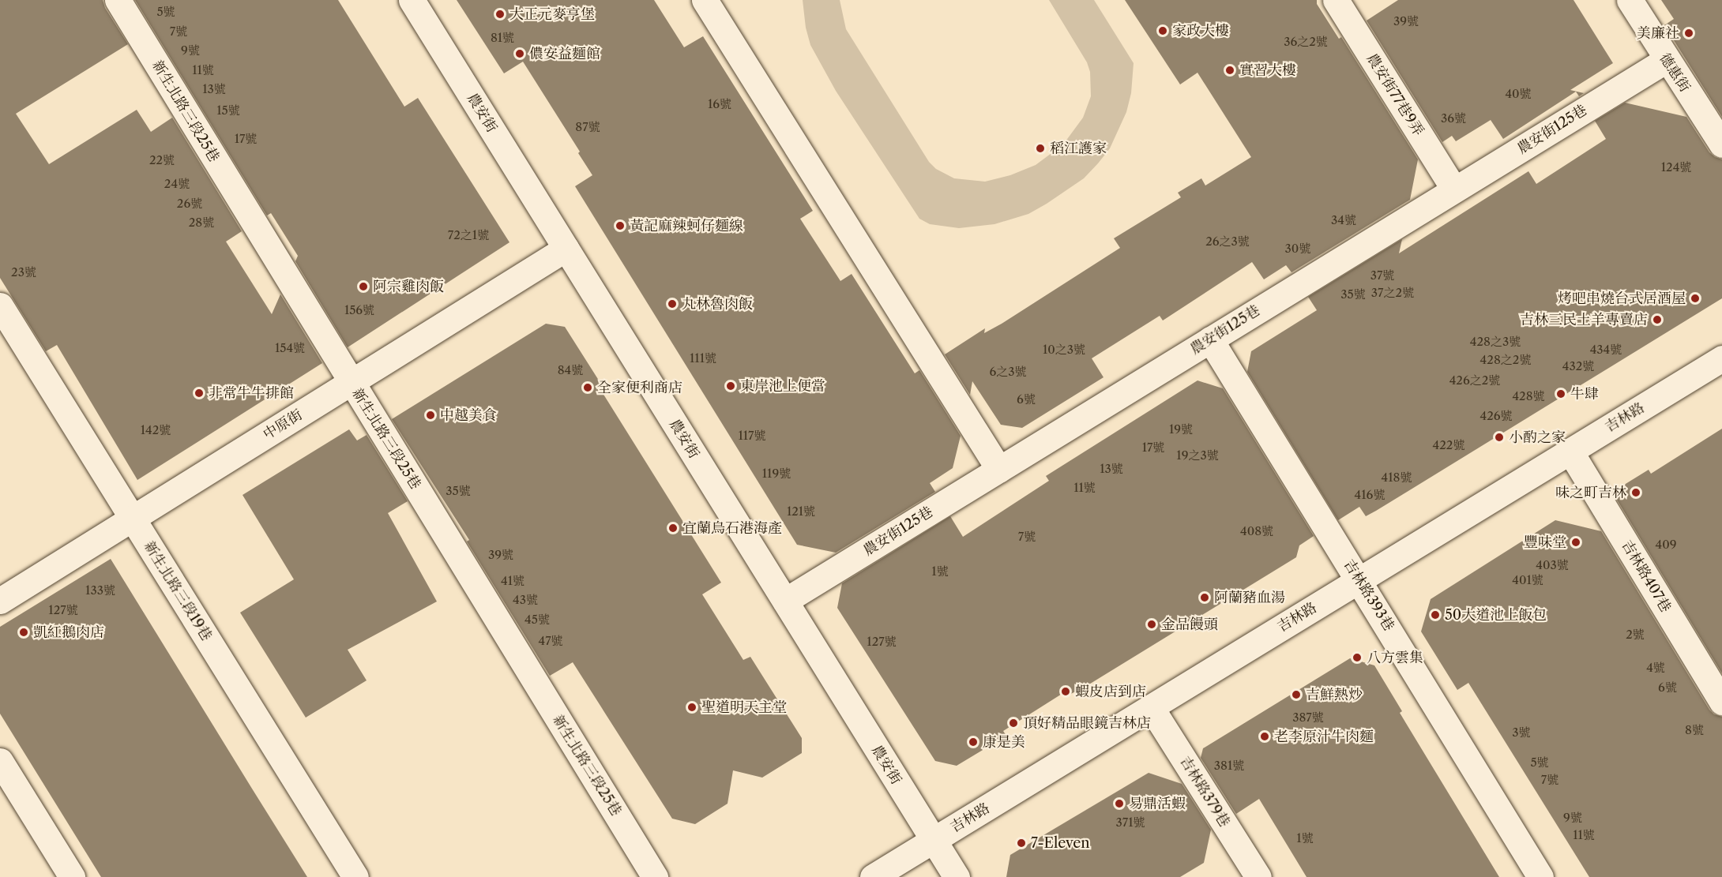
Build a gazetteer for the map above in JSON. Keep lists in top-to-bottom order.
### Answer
{
  "streets": {
    "street": [
      "德惠街",
      "農安街77巷9弄",
      "新生北路三段25巷",
      "農安街",
      "農安街125巷",
      "吉林路",
      "中原街",
      "吉林路407巷",
      "新生北路三段19巷",
      "吉林路393巷",
      "吉林路379巷"
    ]
  },
  "crossings": [
    ["德惠街", "農安街125巷"],
    ["農安街77巷9弄", "農安街125巷"],
    ["新生北路三段25巷", "中原街"],
    ["農安街", "農安街125巷"],
    ["農安街", "吉林路"],
    ["農安街", "中原街"],
    ["農安街125巷", "吉林路393巷"],
    ["吉林路", "吉林路407巷"],
    ["吉林路", "吉林路393巷"],
    ["吉林路", "吉林路379巷"],
    ["中原街", "新生北路三段19巷"]
  ],
  "places": [
    "大正元麥亨堡",
    "家政大樓",
    "美廉社",
    "儂安益麵館",
    "實習大樓",
    "稻江護家",
    "黃記麻辣蚵仔麵線",
    "阿宗雞肉飯",
    "烤吧串燒台式居酒屋",
    "丸林魯肉飯",
    "吉林三民土羊專賣店",
    "東岸池上便當",
    "全家便利商店",
    "非常牛牛排館",
    "牛肆",
    "中越美食",
    "小酌之家",
    "味之町吉林",
    "宜蘭烏石港海產",
    "豐味堂",
    "阿蘭豬血湯",
    "50大道池上飯包",
    "金品饅頭",
    "凱紅鵝肉店",
    "八方雲集",
    "蝦皮店到店",
    "吉鮮熱炒",
    "聖道明天主堂",
    "頂好精品眼鏡吉林店",
    "老李原汁牛肉麵",
    "康是美",
    "易鼎活蝦",
    "7-Eleven"
  ],
  "house_numbers": [
    "5號",
    "39號",
    "7號",
    "81號",
    "36之2號",
    "9號",
    "11號",
    "13號",
    "40號",
    "16號",
    "15號",
    "36號",
    "87號",
    "17號",
    "22號",
    "124號",
    "24號",
    "26號",
    "34號",
    "28號",
    "72之1號",
    "26之3號",
    "30號",
    "23號",
    "37號",
    "37之2號",
    "35號",
    "156號",
    "428之3號",
    "154號",
    "10之3號",
    "434號",
    "111號",
    "428之2號",
    "432號",
    "84號",
    "6之3號",
    "426之2號",
    "428號",
    "6號",
    "426號",
    "19號",
    "142號",
    "117號",
    "422號",
    "17號",
    "19之3號",
    "13號",
    "119號",
    "418號",
    "11號",
    "35號",
    "416號",
    "121號",
    "408號",
    "7號",
    "409",
    "39號",
    "403號",
    "1號",
    "401號",
    "41號",
    "133號",
    "43號",
    "127號",
    "45號",
    "2號",
    "47號",
    "127號",
    "4號",
    "6號",
    "387號",
    "8號",
    "3號",
    "5號",
    "381號",
    "7號",
    "9號",
    "371號",
    "11號",
    "1號"
  ]
}
